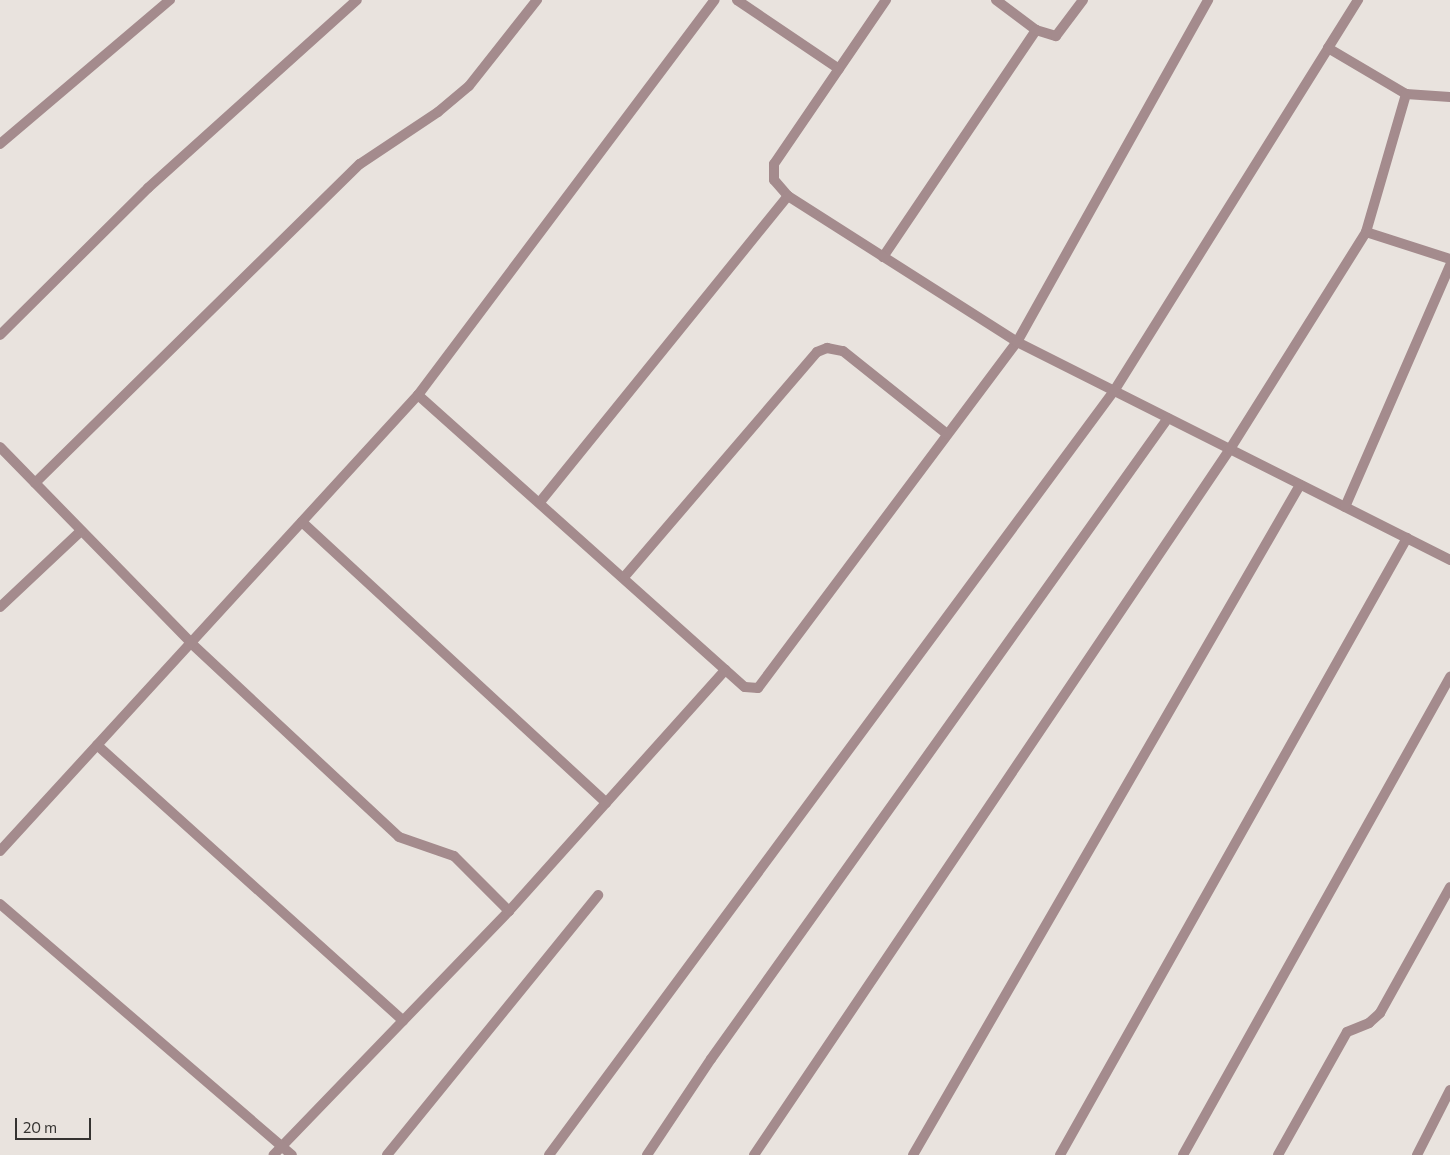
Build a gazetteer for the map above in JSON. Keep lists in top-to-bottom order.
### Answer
{
  "scale_bar": "20 m"
}
